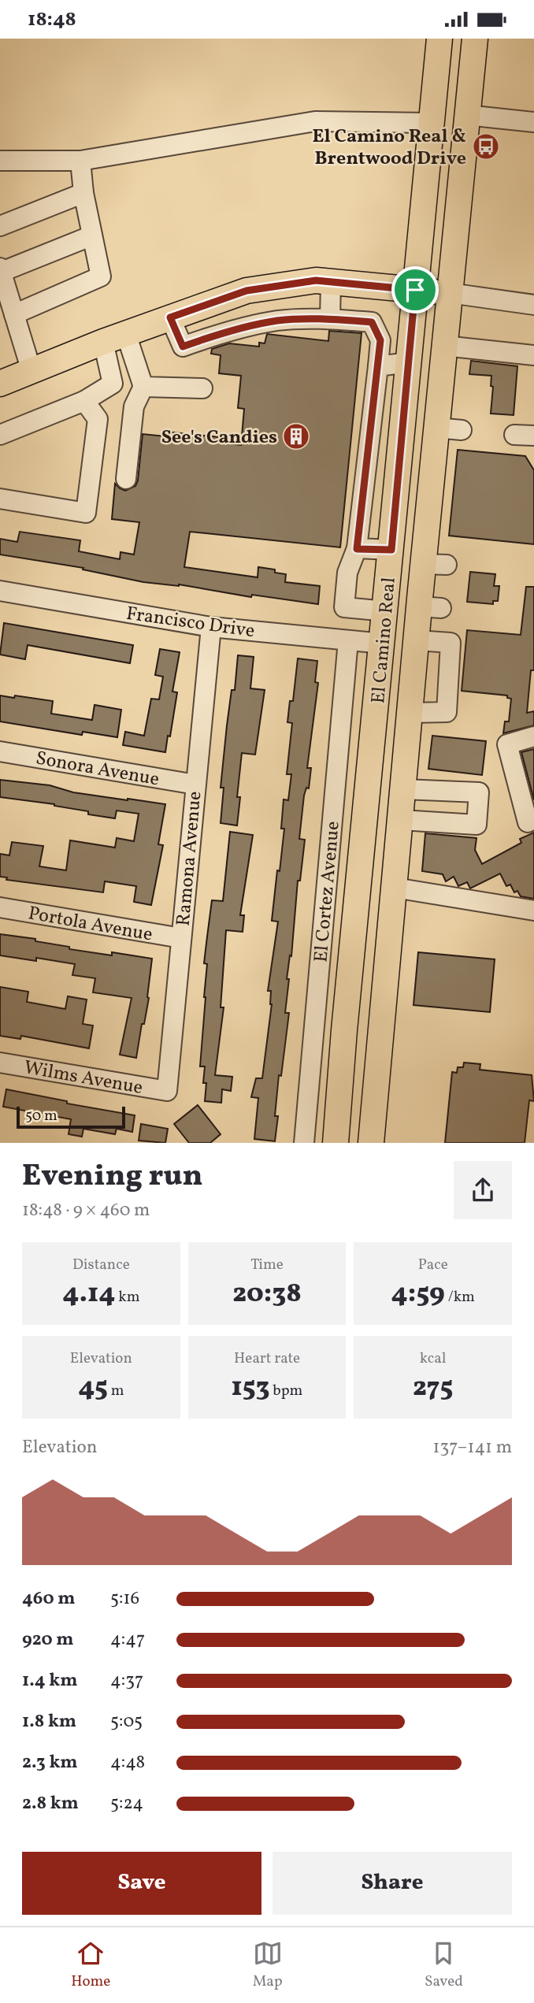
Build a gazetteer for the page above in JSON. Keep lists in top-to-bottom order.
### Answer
{
  "streets": {
    "main road": ["El Camino Real"],
    "street": [
      "Francisco Drive",
      "Sonora Avenue",
      "Ramona Avenue",
      "El Cortez Avenue",
      "Portola Avenue",
      "Wilms Avenue"
    ]
  },
  "crossings": [
    ["Francisco Drive", "El Camino Real"],
    ["Francisco Drive", "Ramona Avenue"],
    ["Francisco Drive", "El Cortez Avenue"],
    ["Sonora Avenue", "Ramona Avenue"],
    ["Ramona Avenue", "Portola Avenue"],
    ["Ramona Avenue", "Wilms Avenue"]
  ],
  "places": {
    "bus stop": ["El Camino Real & Brentwood Drive"],
    "building": ["See's Candies"]
  },
  "scale_bar": "50 m",
  "page": {
    "status": "18:48",
    "scale": "50 m",
    "heading": ["Evening run", "18:48 · 9 × 460 m"],
    "stats": [
      ["Distance", "4.14 km"],
      ["Time", "20:38"],
      ["Pace", "4:59 /km"],
      ["Elevation", "45 m"],
      ["Heart rate", "153 bpm"],
      ["kcal", "275"]
    ],
    "chart": ["Elevation", "137–141 m"],
    "list": [
      {
        "name": "460 m",
        "note": "5:16"
      },
      {
        "name": "920 m",
        "note": "4:47"
      },
      {
        "name": "1.4 km",
        "note": "4:37"
      },
      {
        "name": "1.8 km",
        "note": "5:05"
      },
      {
        "name": "2.3 km",
        "note": "4:48"
      },
      {
        "name": "2.8 km",
        "note": "5:24"
      }
    ],
    "buttons": ["Save", "Share"],
    "tabs": ["Home", "Map", "Saved"]
  }
}
